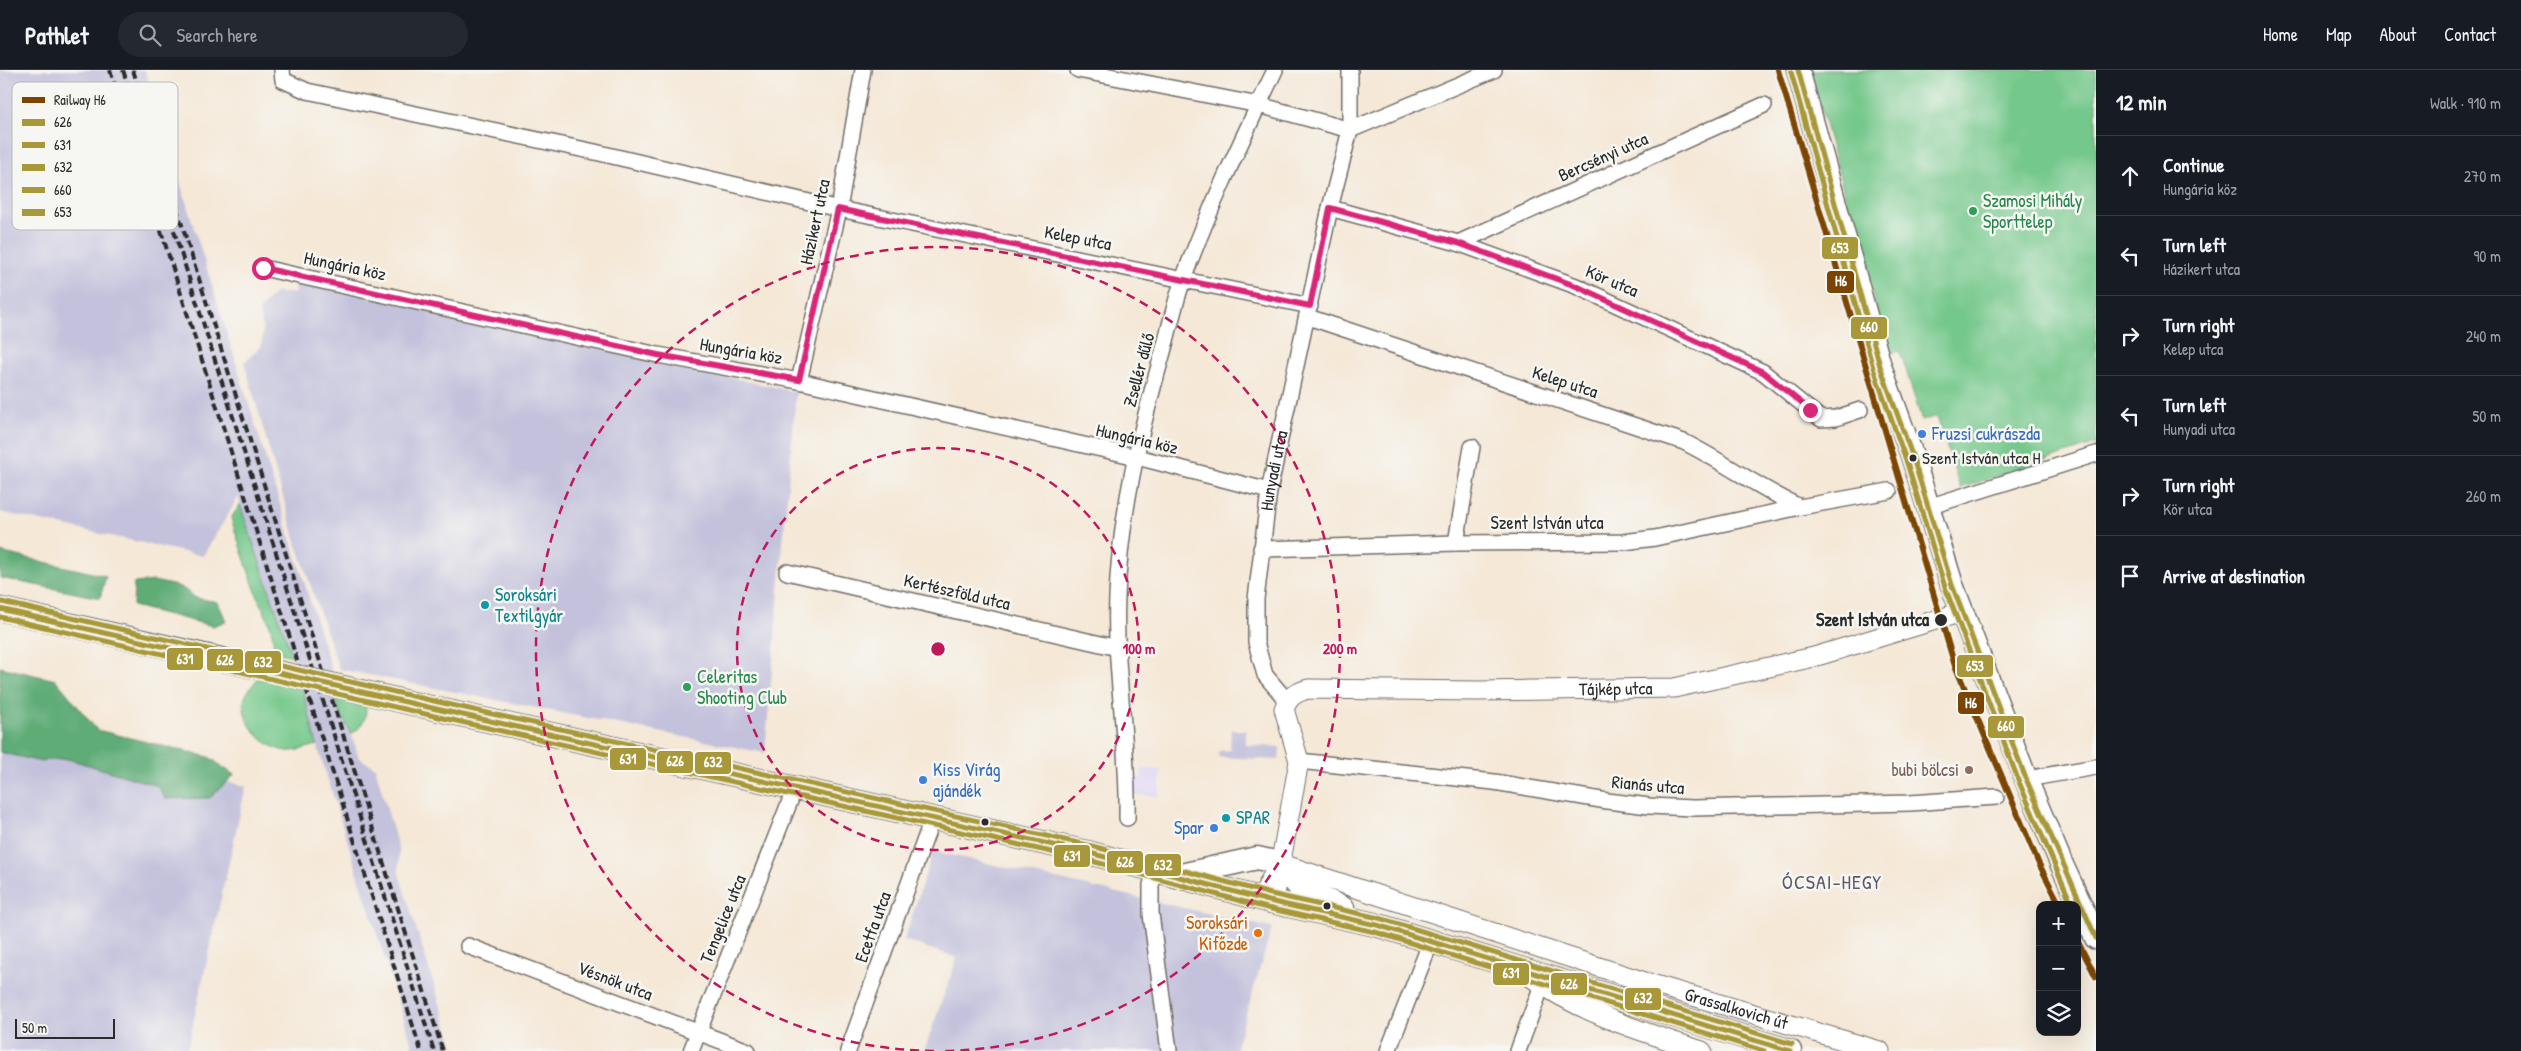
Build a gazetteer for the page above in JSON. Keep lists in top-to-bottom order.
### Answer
{
  "streets": {
    "main road": ["Grassalkovich út"],
    "street": [
      "Bercsényi utca",
      "Házikert utca",
      "Kelep utca",
      "Hungária köz",
      "Kör utca",
      "Zsellér dűlő",
      "Hunyadi utca",
      "Szent István utca",
      "Kertészföld utca",
      "Tájkép utca",
      "Rianás utca",
      "Tengelice utca",
      "Ecetfa utca",
      "Vésnök utca"
    ]
  },
  "crossings": [
    ["Bercsényi utca", "Kör utca"],
    ["Házikert utca", "Kelep utca"],
    ["Házikert utca", "Hungária köz"],
    ["Kelep utca", "Zsellér dűlő"],
    ["Kelep utca", "Hunyadi utca"],
    ["Kelep utca", "Szent István utca"],
    ["Hungária köz", "Zsellér dűlő"],
    ["Hungária köz", "Hunyadi utca"],
    ["Kör utca", "Hunyadi utca"],
    ["Zsellér dűlő", "Kertészföld utca"],
    ["Hunyadi utca", "Szent István utca"],
    ["Hunyadi utca", "Tájkép utca"],
    ["Tengelice utca", "Vésnök utca"],
    ["Ecetfa utca", "Grassalkovich út"]
  ],
  "districts": ["ÓCSAI-HEGY"],
  "places": [
    "Szamosi Mihály Sporttelep",
    "Fruzsi cukrászda",
    "Szent István utca H",
    "Soroksári Textilgyár",
    "Szent István utca",
    "Celeritas Shooting Club",
    "bubi bölcsi",
    "Kiss Virág ajándék",
    "SPAR",
    "Spar",
    "Soroksári Kifőzde"
  ],
  "lines": [
    "rail line H6",
    "transit line 660",
    "transit line 653",
    "transit line 632",
    "transit line 626",
    "transit line 631"
  ],
  "legend": [
    "Railway H6",
    "626",
    "631",
    "632",
    "660",
    "653"
  ],
  "scale_bar": "50 m",
  "page": {
    "header": "Pathlet",
    "search": "Search here",
    "nav": [
      "Home",
      "Map",
      "About",
      "Contact"
    ],
    "heading": ["12 min", "Walk · 910 m"],
    "list": [
      ["Continue", "Hungária köz", "270 m"],
      ["Turn left", "Házikert utca", "90 m"],
      ["Turn right", "Kelep utca", "240 m"],
      ["Turn left", "Hunyadi utca", "50 m"],
      ["Turn right", "Kör utca", "260 m"],
      "Arrive at destination"
    ],
    "map_buttons": ["+", "−"],
    "scale": "50 m"
  },
  "rings": ["100 m", "200 m"]
}
